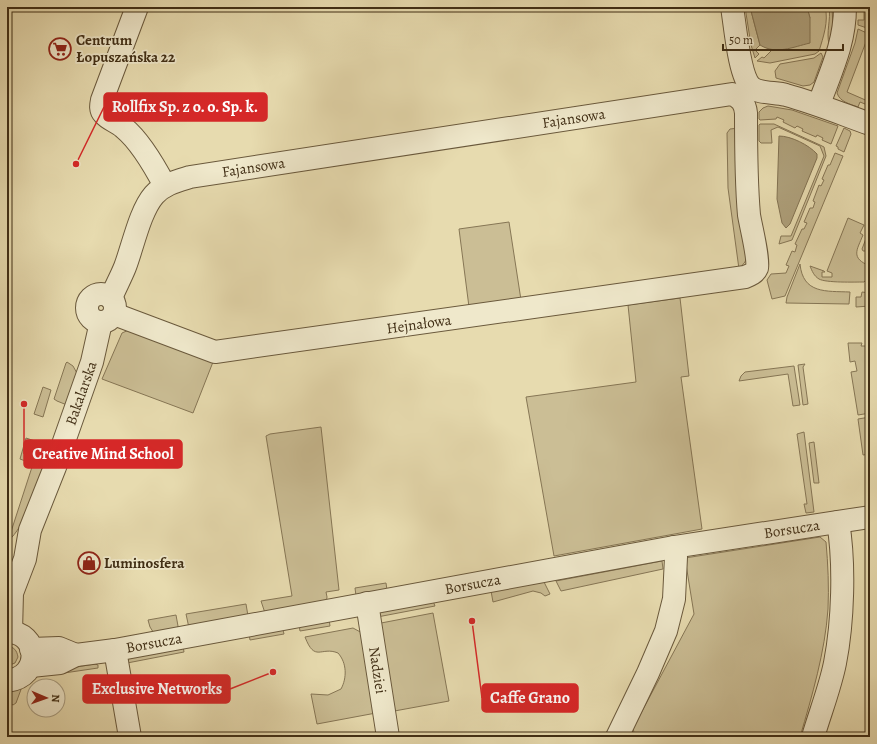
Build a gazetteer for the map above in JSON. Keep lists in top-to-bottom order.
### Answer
{
  "streets": {
    "street": [
      "Fajansowa",
      "Hejnałowa",
      "Bakalarska",
      "Borsucza",
      "Nadziei"
    ]
  },
  "crossings": [
    ["Fajansowa", "Hejnałowa"],
    ["Fajansowa", "Bakalarska"],
    ["Hejnałowa", "Bakalarska"],
    ["Borsucza", "Nadziei"]
  ],
  "places": {
    "supermarket": ["Centrum Łopuszańska 22"],
    "other": [
      "Rollfix Sp. z o. o. Sp. k.",
      "Creative Mind School",
      "Caffe Grano",
      "Exclusive Networks"
    ],
    "shop": ["Luminosfera"]
  },
  "scale_bar": "50 m",
  "north": "right"
}
